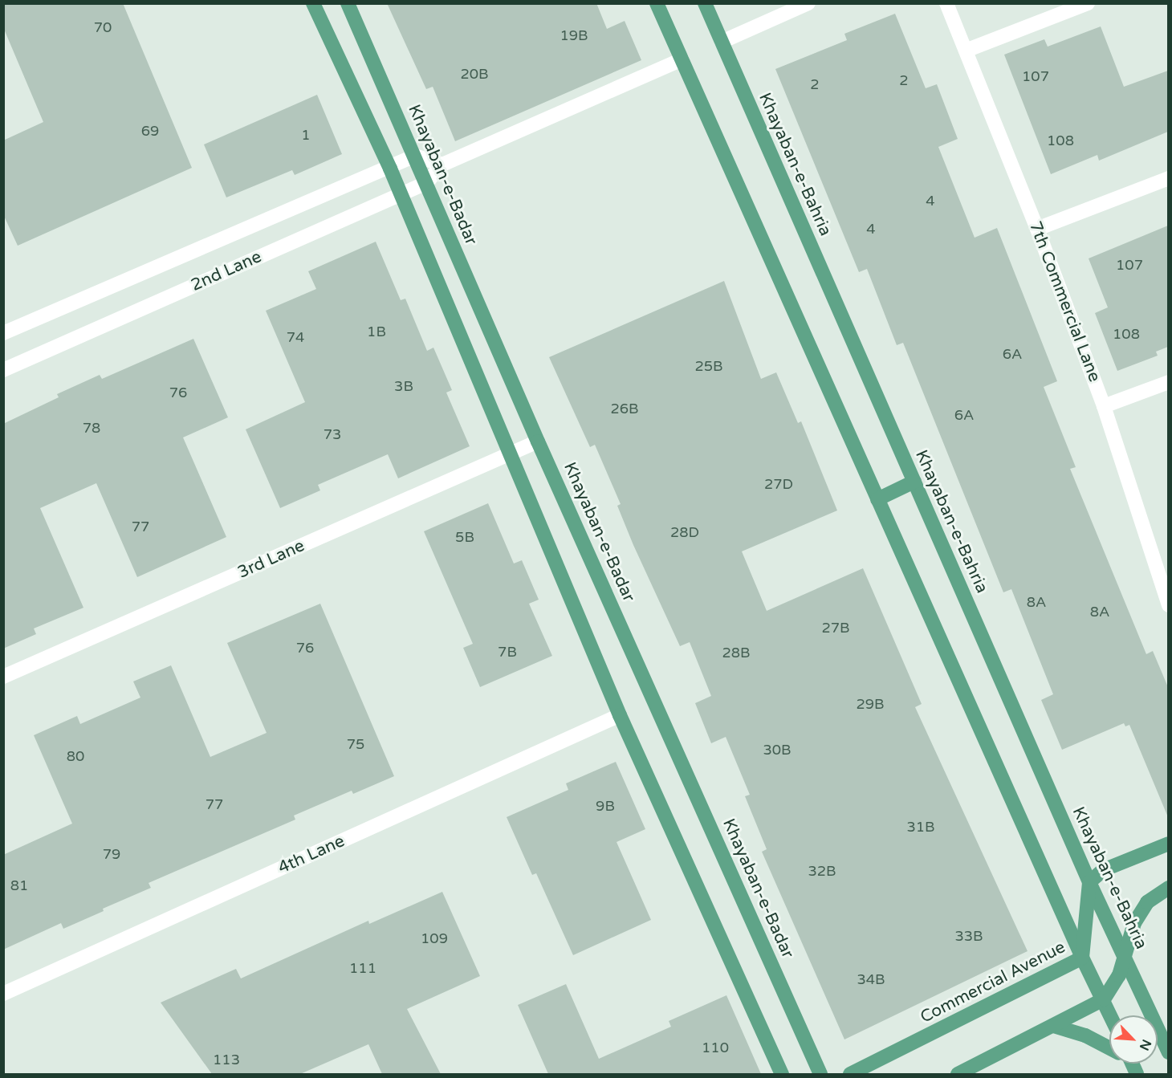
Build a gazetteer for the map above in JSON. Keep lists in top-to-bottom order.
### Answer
{
  "streets": {
    "main road": ["Khayaban-e-Bahria", "Khayaban-e-Badar", "Commercial Avenue"],
    "street": [
      "2nd Lane",
      "7th Commercial Lane",
      "3rd Lane",
      "4th Lane"
    ]
  },
  "crossings": [
    ["Khayaban-e-Bahria", "Commercial Avenue"],
    ["Khayaban-e-Badar", "2nd Lane"],
    ["Khayaban-e-Badar", "3rd Lane"]
  ],
  "house_numbers": [
    "70",
    "19B",
    "20B",
    "107",
    "2",
    "2",
    "69",
    "1",
    "108",
    "4",
    "4",
    "107",
    "1B",
    "108",
    "74",
    "6A",
    "25B",
    "3B",
    "76",
    "26B",
    "6A",
    "78",
    "73",
    "27D",
    "77",
    "28D",
    "5B",
    "8A",
    "8A",
    "27B",
    "76",
    "7B",
    "28B",
    "29B",
    "75",
    "30B",
    "80",
    "77",
    "9B",
    "31B",
    "79",
    "32B",
    "81",
    "33B",
    "109",
    "111",
    "34B",
    "110",
    "113"
  ],
  "north": "bottom right"
}
